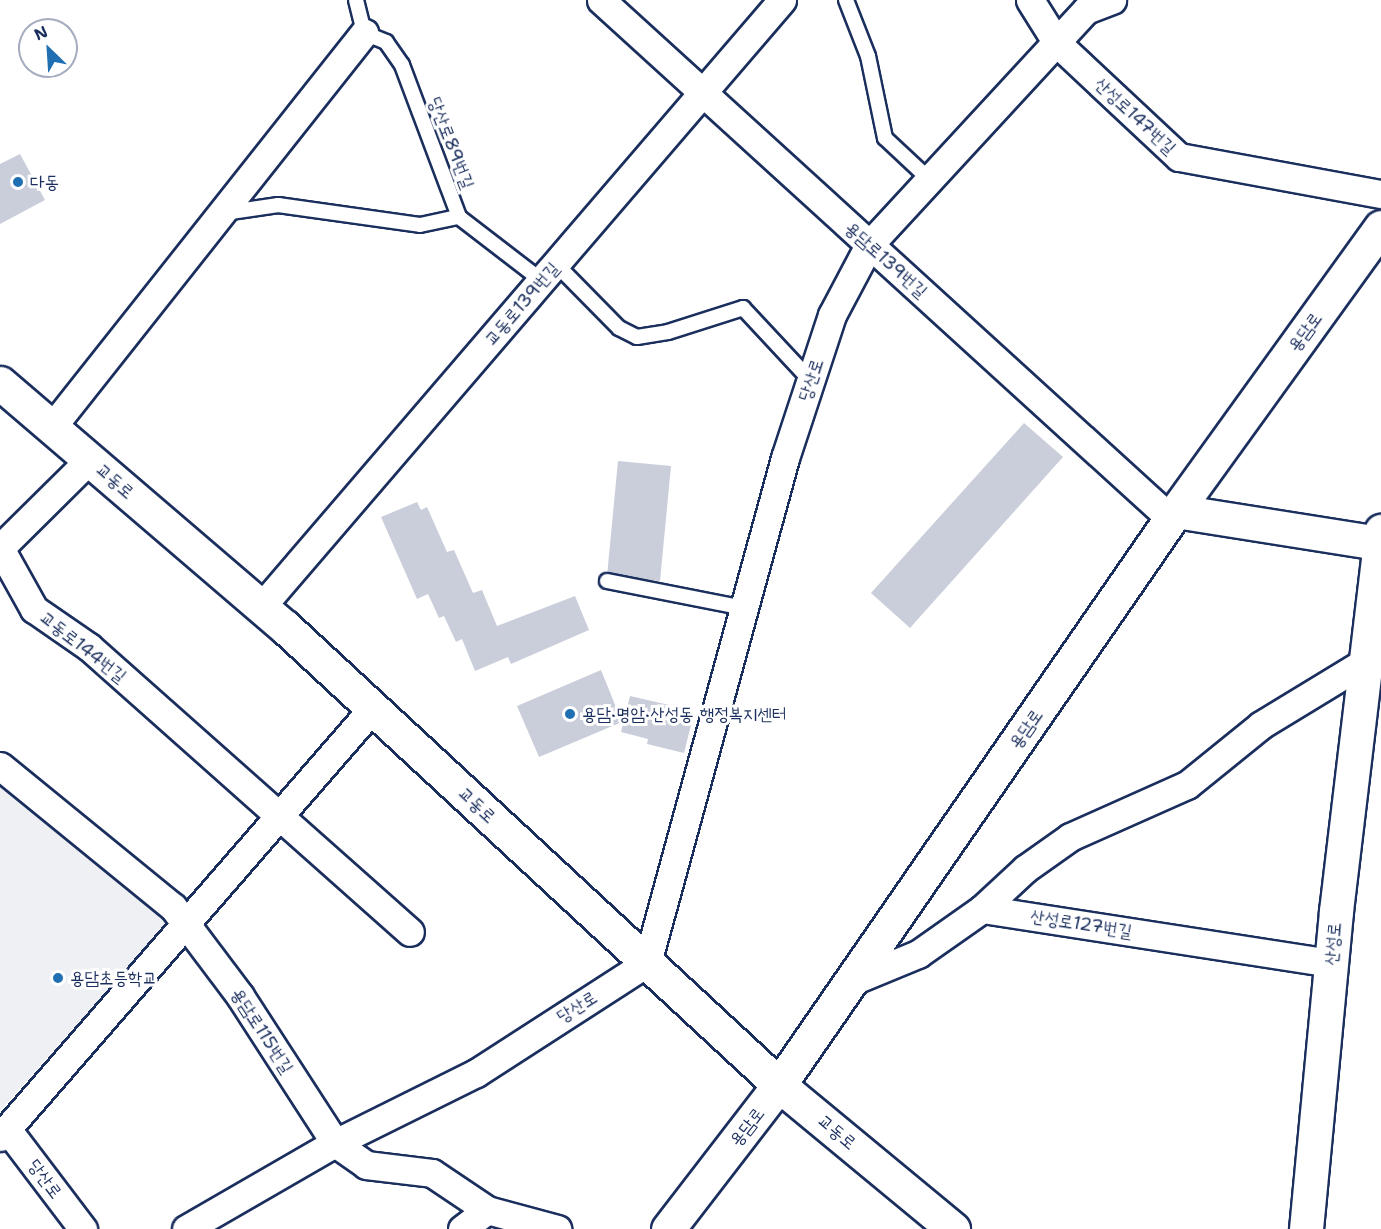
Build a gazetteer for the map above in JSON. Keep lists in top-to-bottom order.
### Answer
{
  "streets": {
    "street": [
      "산성로147번길",
      "용담로139번길",
      "교동로139번길",
      "용담로",
      "당산로",
      "교동로",
      "교동로144번길",
      "산성로127번길",
      "산성로",
      "용담로115번길"
    ],
    "lane": ["당산로89번길"]
  },
  "crossings": [
    ["산성로147번길", "당산로"],
    ["당산로89번길", "교동로139번길"],
    ["당산로89번길", "당산로"],
    ["용담로139번길", "교동로139번길"],
    ["용담로139번길", "용담로"],
    ["용담로139번길", "당산로"],
    ["교동로139번길", "교동로"],
    ["용담로", "교동로"],
    ["당산로", "교동로"],
    ["당산로", "용담로115번길"],
    ["교동로", "교동로144번길"],
    ["산성로127번길", "산성로"]
  ],
  "places": ["다동", "용담·명암·산성동 행정복지센터", "용담초등학교"],
  "north": "top left"
}
